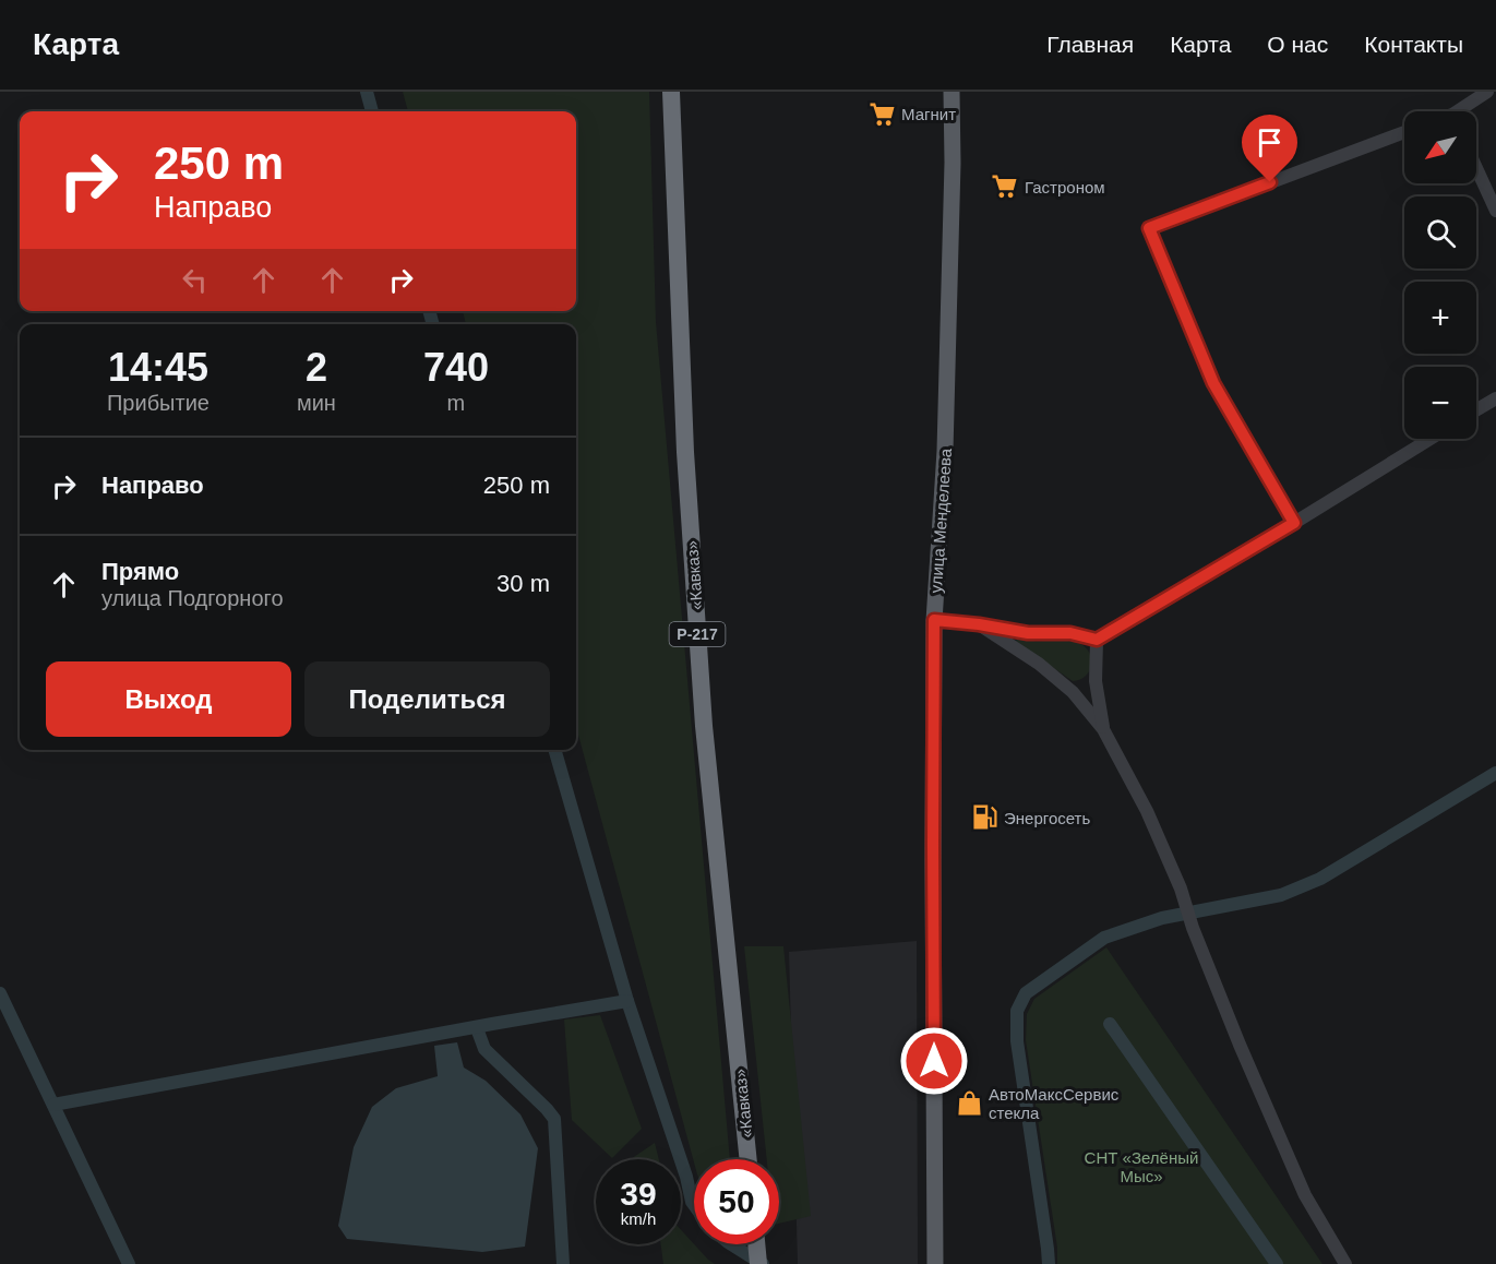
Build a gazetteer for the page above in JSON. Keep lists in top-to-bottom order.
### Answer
{
  "streets": {
    "highway": ["«Кавказ»", "Р-217"],
    "main road": ["улица Менделеева"]
  },
  "parks": ["СНТ «Зелёный Мыс»"],
  "places": {
    "supermarket": ["Магнит", "Гастроном"],
    "fuel station": ["Энергосеть"],
    "shop": ["АвтоМаксСервис стекла"]
  },
  "north": "bottom left",
  "page": {
    "header": "Карта",
    "nav": [
      "Главная",
      "Карта",
      "О нас",
      "Контакты"
    ],
    "map_buttons": ["+", "−"],
    "turn": ["250 m", "Направо"],
    "eta": [
      "14:45",
      "Прибытие",
      "2",
      "мин",
      "740",
      "m"
    ],
    "list": [
      {
        "name": "Направо",
        "value": "250 m"
      },
      {
        "name": "Прямо",
        "note": "улица Подгорного",
        "value": "30 m"
      }
    ],
    "buttons": ["Выход", "Поделиться"],
    "speed": "39 km/h",
    "limit": "50"
  }
}
